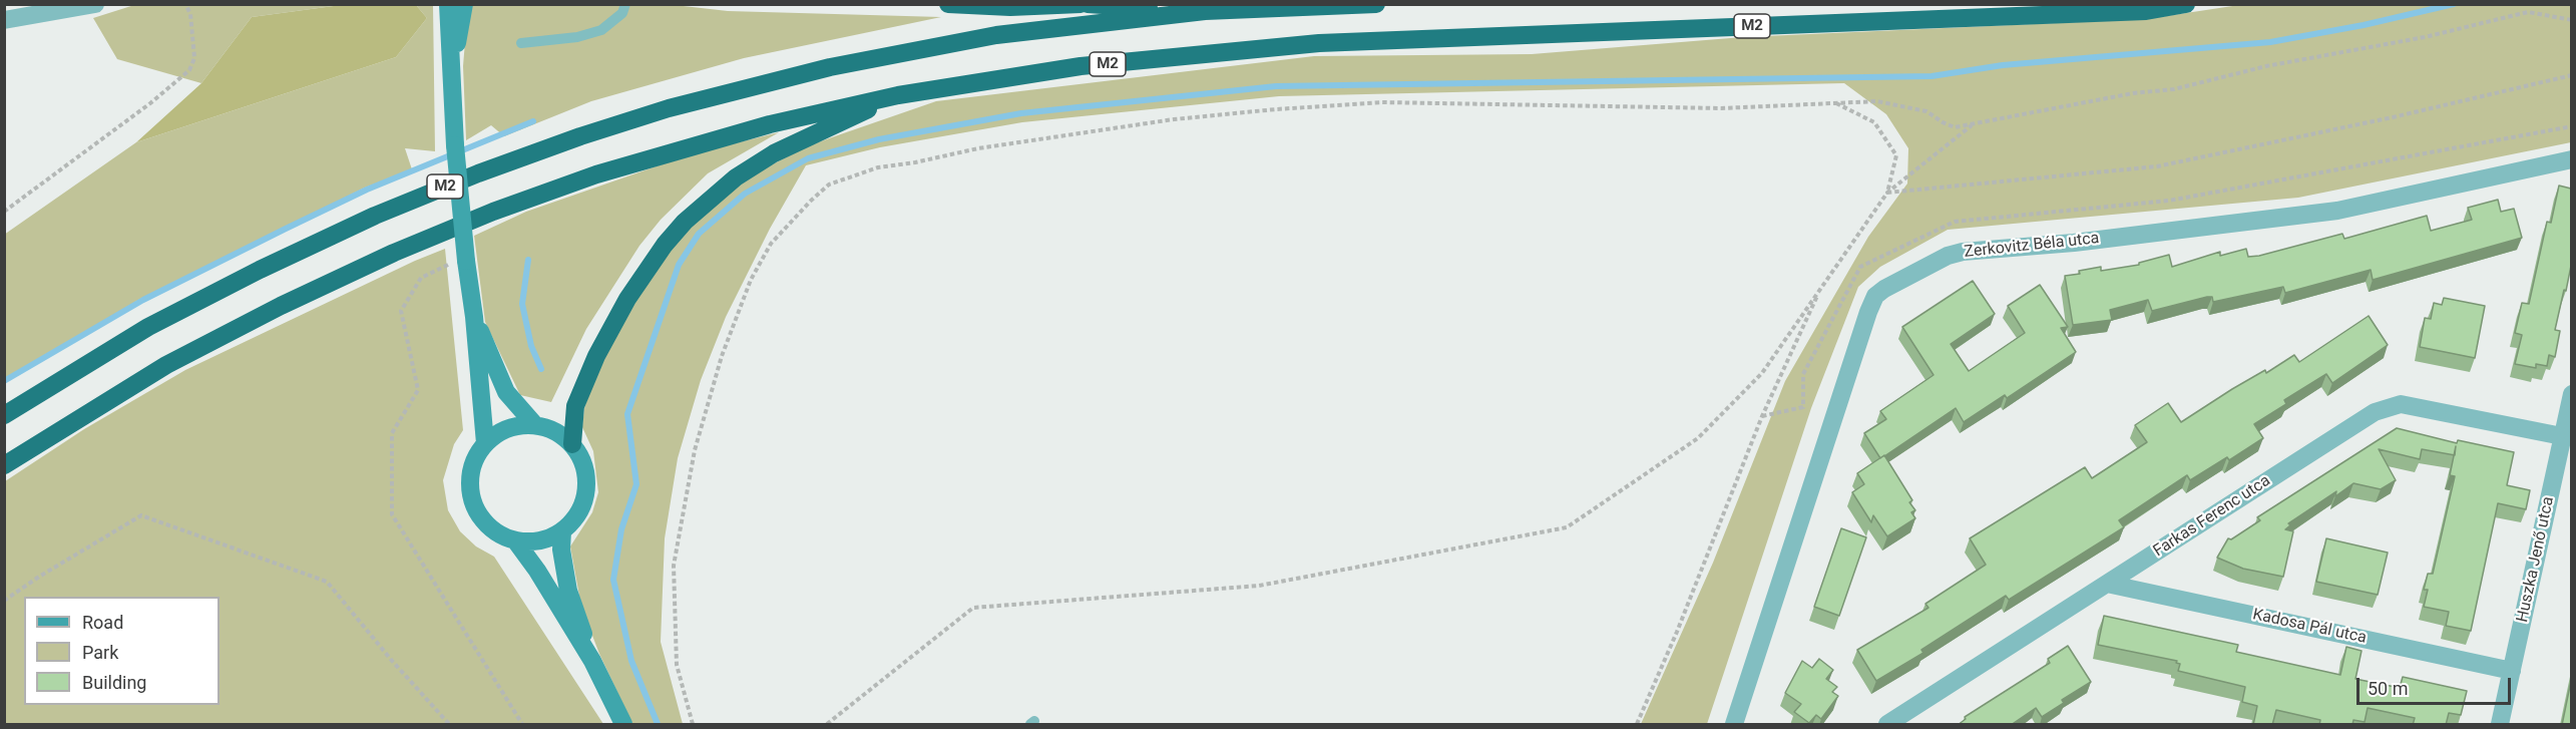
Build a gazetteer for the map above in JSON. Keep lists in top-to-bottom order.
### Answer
{
  "streets": {
    "highway": ["M2"],
    "street": [
      "Zerkovitz Béla utca",
      "Farkas Ferenc utca",
      "Huszka Jenő utca",
      "Kadosa Pál utca"
    ]
  },
  "crossings": [
    ["Farkas Ferenc utca", "Huszka Jenő utca"],
    ["Farkas Ferenc utca", "Kadosa Pál utca"],
    ["Huszka Jenő utca", "Kadosa Pál utca"]
  ],
  "legend": ["Road", "Park", "Building"],
  "scale_bar": "50 m"
}
